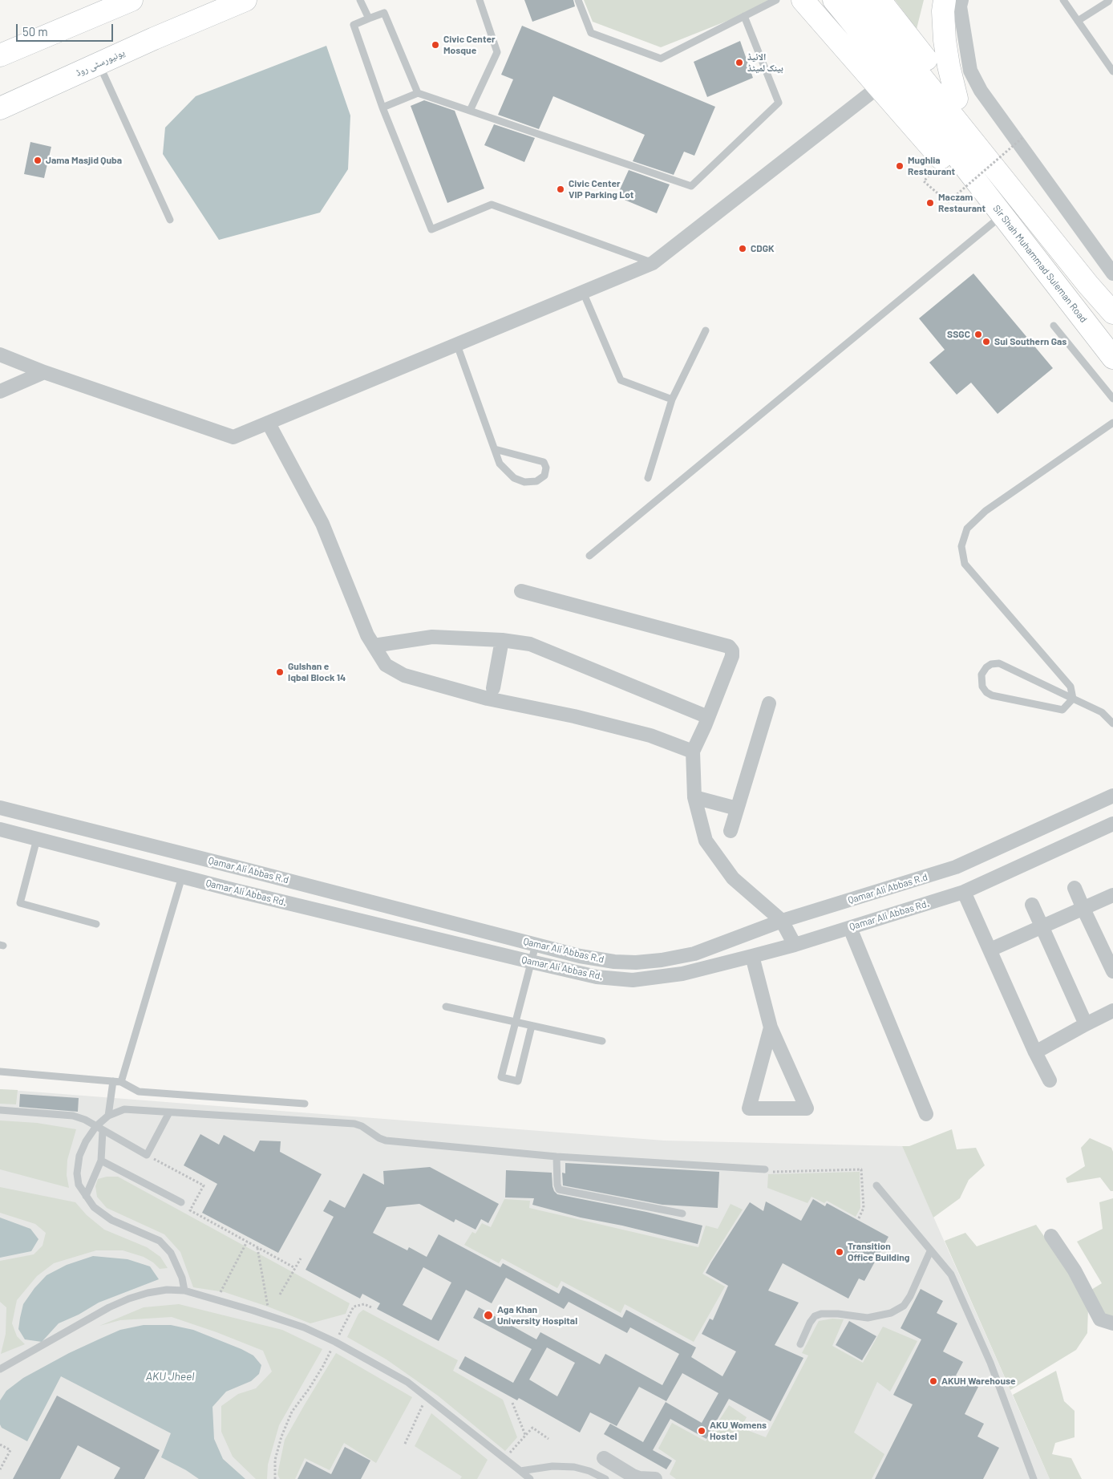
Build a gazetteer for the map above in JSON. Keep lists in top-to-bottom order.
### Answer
{
  "streets": {
    "main road": ["یونیورسٹی روڈ", "Sir Shah Muhammad Suleman Road"],
    "street": ["Qamar Ali Abbas R.d", "Qamar Ali Abbas Rd."]
  },
  "water": ["AKU Jheel"],
  "places": [
    "Civic Center Mosque",
    "الائیڈ بینک لمیٹڈ",
    "Jama Masjid Quba",
    "Mughlia Restaurant",
    "Civic Center VIP Parking Lot",
    "Maczam Restaurant",
    "CDGK",
    "SSGC",
    "Sui Southern Gas",
    "Gulshan e Iqbal Block 14",
    "Transition Office Building",
    "Aga Khan University Hospital",
    "AKUH Warehouse",
    "AKU Womens Hostel"
  ],
  "scale_bar": "50 m"
}
